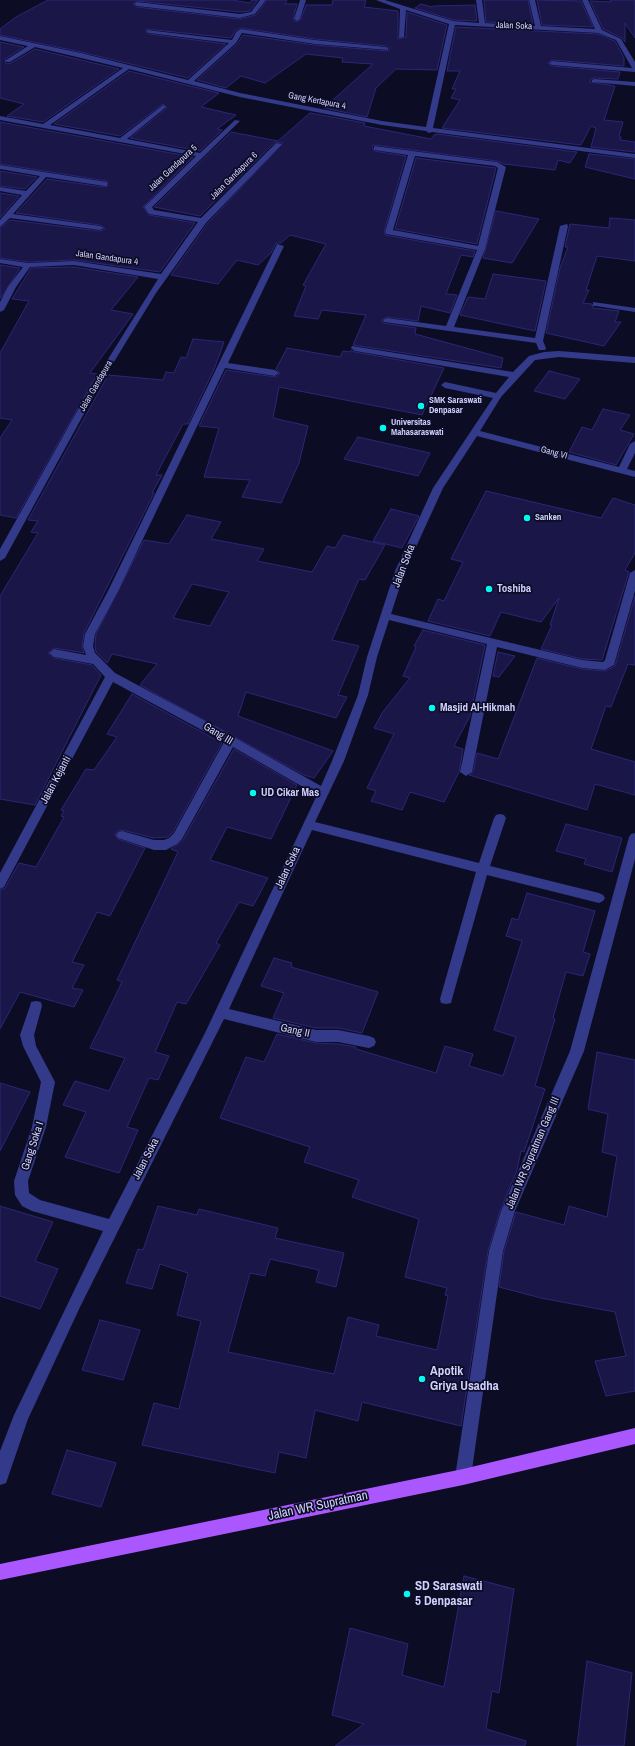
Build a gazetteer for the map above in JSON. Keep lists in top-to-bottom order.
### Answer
{
  "streets": {
    "main road": ["Jalan WR Supratman"],
    "street": [
      "Jalan Soka",
      "Gang Kertapura 4",
      "Jalan Gandapura 5",
      "Jalan Gandapura 6",
      "Jalan Gandapura 4",
      "Jalan Gandapura",
      "Gang VI",
      "Gang III",
      "Jalan Kejanti",
      "Gang II",
      "Gang Soka I",
      "Jalan WR Supratman Gang III"
    ]
  },
  "crossings": [
    ["Jalan Soka", "Gang VI"],
    ["Jalan Soka", "Gang III"],
    ["Jalan Soka", "Gang II"],
    ["Jalan Soka", "Gang Soka I"],
    ["Jalan Gandapura 5", "Jalan Gandapura 6"],
    ["Jalan Gandapura 5", "Jalan Gandapura"],
    ["Jalan Gandapura 6", "Jalan Gandapura"],
    ["Jalan Gandapura 4", "Jalan Gandapura"],
    ["Gang III", "Jalan Kejanti"],
    ["Jalan WR Supratman Gang III", "Jalan WR Supratman"]
  ],
  "places": [
    "SMK Saraswati Denpasar",
    "Universitas Mahasaraswati",
    "Sanken",
    "Toshiba",
    "Masjid Al-Hikmah",
    "UD Cikar Mas",
    "Apotik Griya Usadha",
    "SD Saraswati 5 Denpasar"
  ]
}
